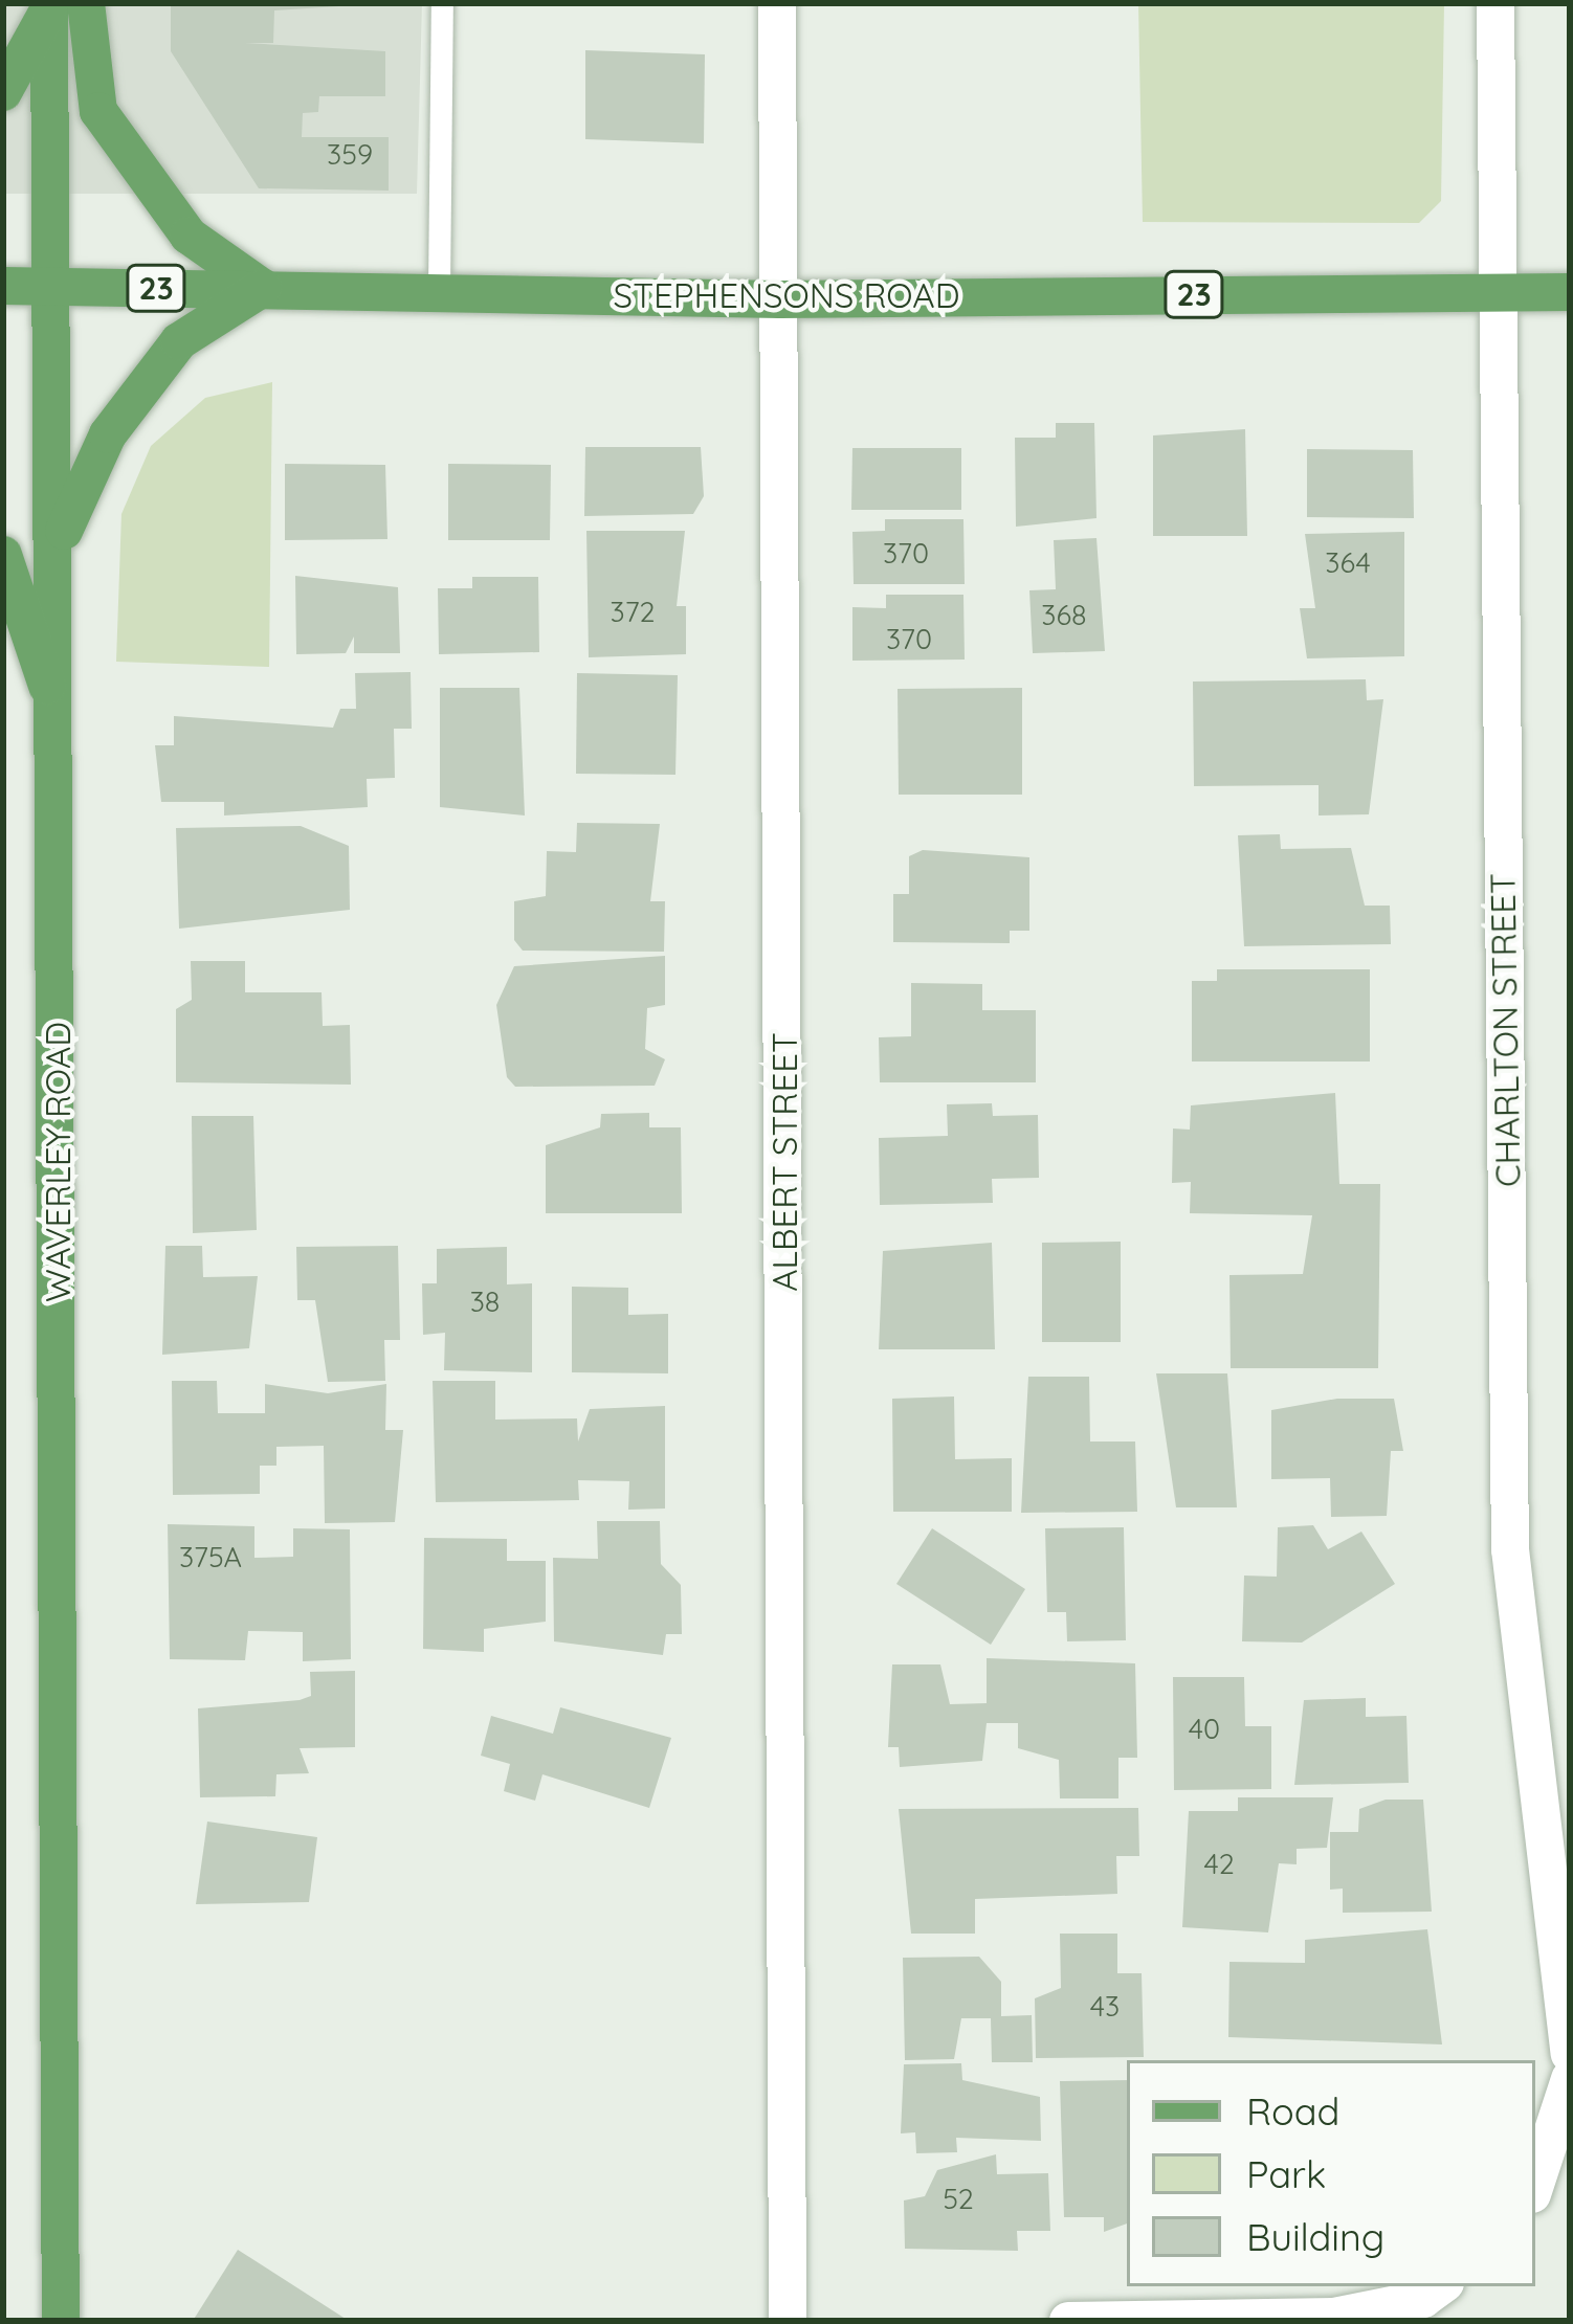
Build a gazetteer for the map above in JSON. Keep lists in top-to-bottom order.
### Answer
{
  "streets": {
    "main road": ["23", "STEPHENSONS ROAD", "WAVERLEY ROAD"],
    "street": ["CHARLTON STREET", "ALBERT STREET"]
  },
  "crossings": [
    ["STEPHENSONS ROAD", "CHARLTON STREET"],
    ["STEPHENSONS ROAD", "WAVERLEY ROAD"],
    ["STEPHENSONS ROAD", "ALBERT STREET"]
  ],
  "house_numbers": [
    "359",
    "370",
    "364",
    "372",
    "368",
    "370",
    "38",
    "375A",
    "40",
    "42",
    "43",
    "52"
  ],
  "legend": ["Road", "Park", "Building"]
}
